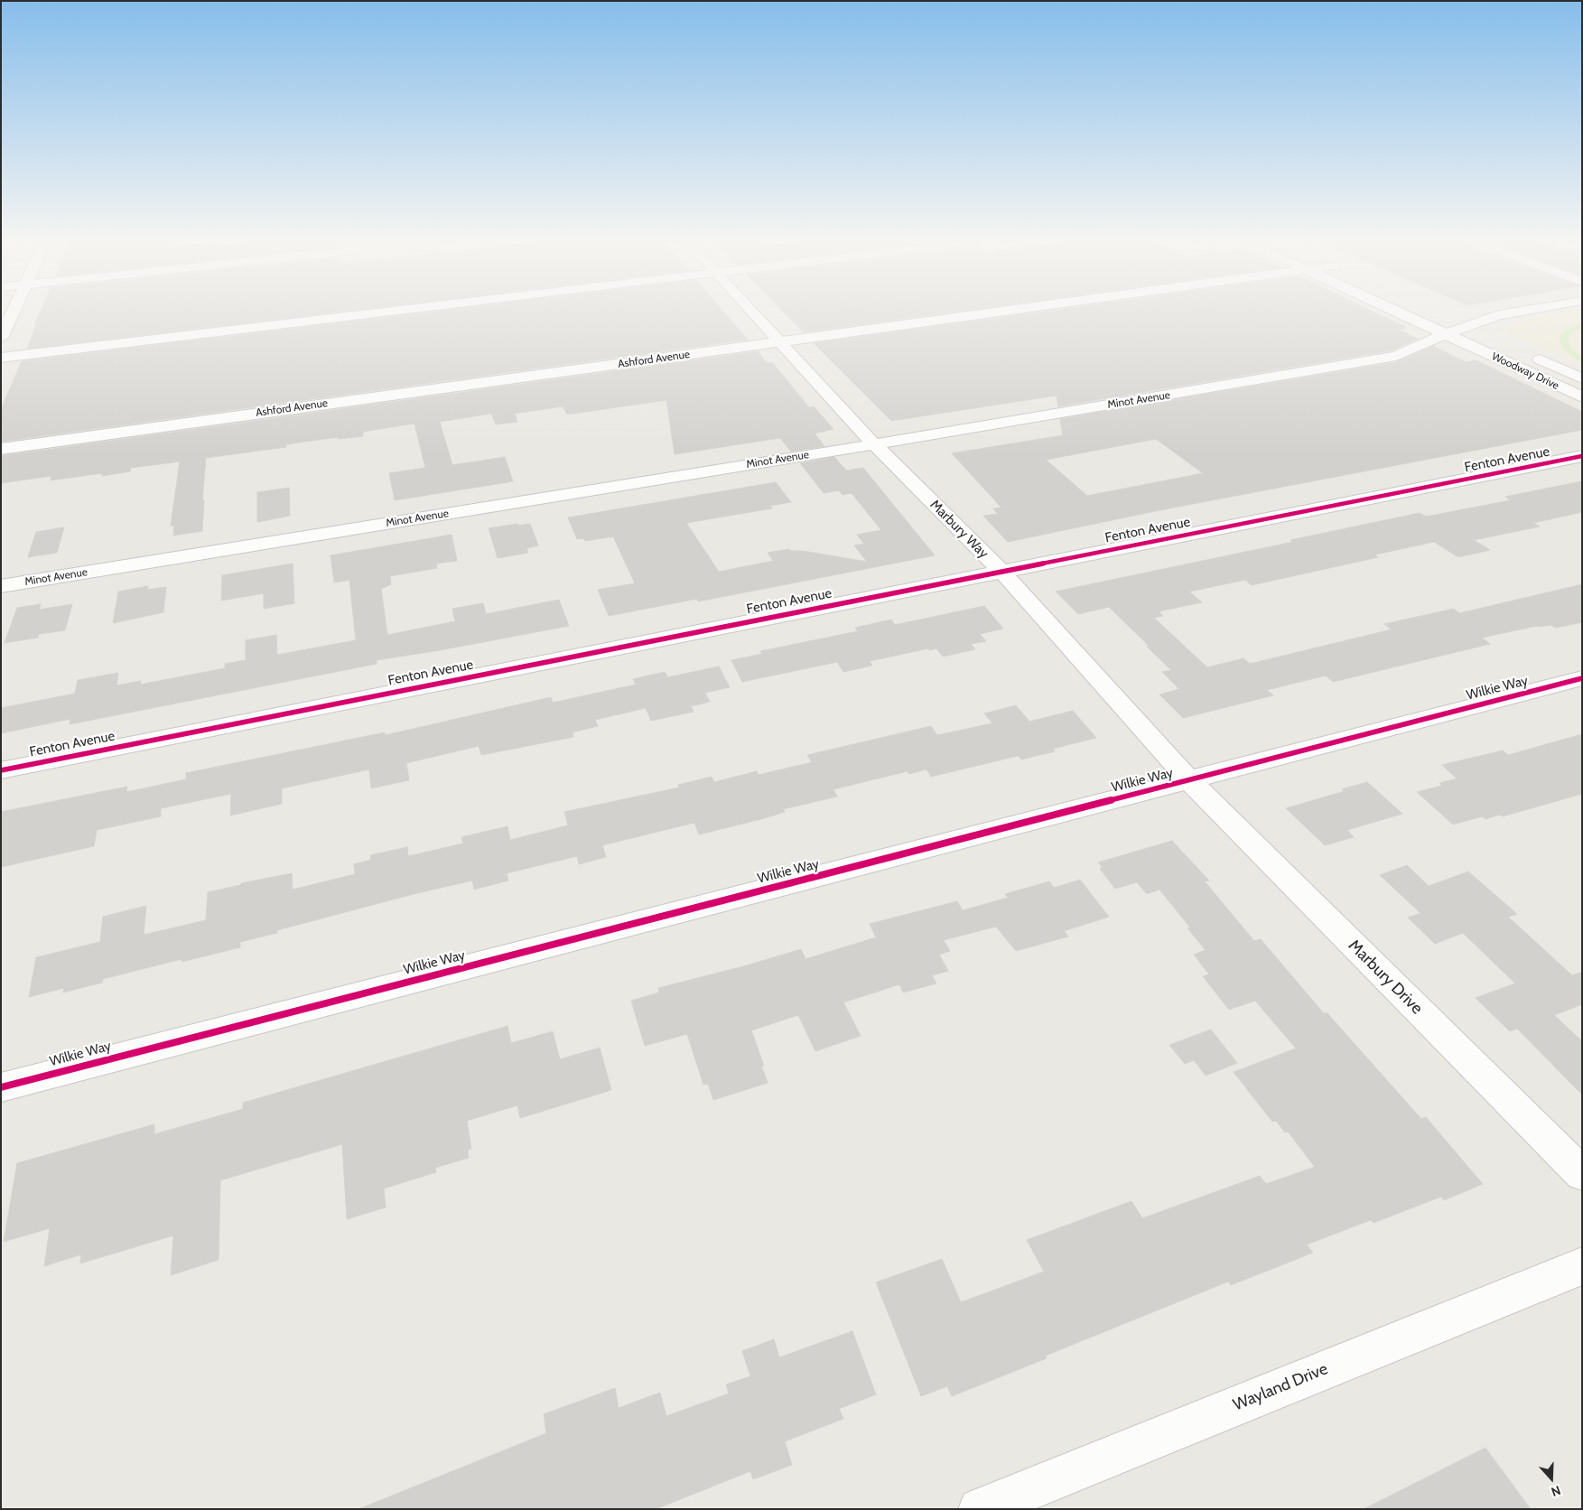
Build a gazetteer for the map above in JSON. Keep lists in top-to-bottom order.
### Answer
{
  "streets": {
    "street": [
      "Ashford Avenue",
      "Woodway Drive",
      "Minot Avenue",
      "Fenton Avenue",
      "Marbury Way",
      "Wilkie Way",
      "Marbury Drive",
      "Wayland Drive"
    ]
  },
  "crossings": [
    ["Ashford Avenue", "Marbury Way"],
    ["Woodway Drive", "Minot Avenue"],
    ["Minot Avenue", "Marbury Way"],
    ["Fenton Avenue", "Marbury Way"],
    ["Marbury Way", "Wilkie Way"],
    ["Marbury Way", "Marbury Drive"],
    ["Wilkie Way", "Marbury Drive"]
  ],
  "north": "bottom"
}
